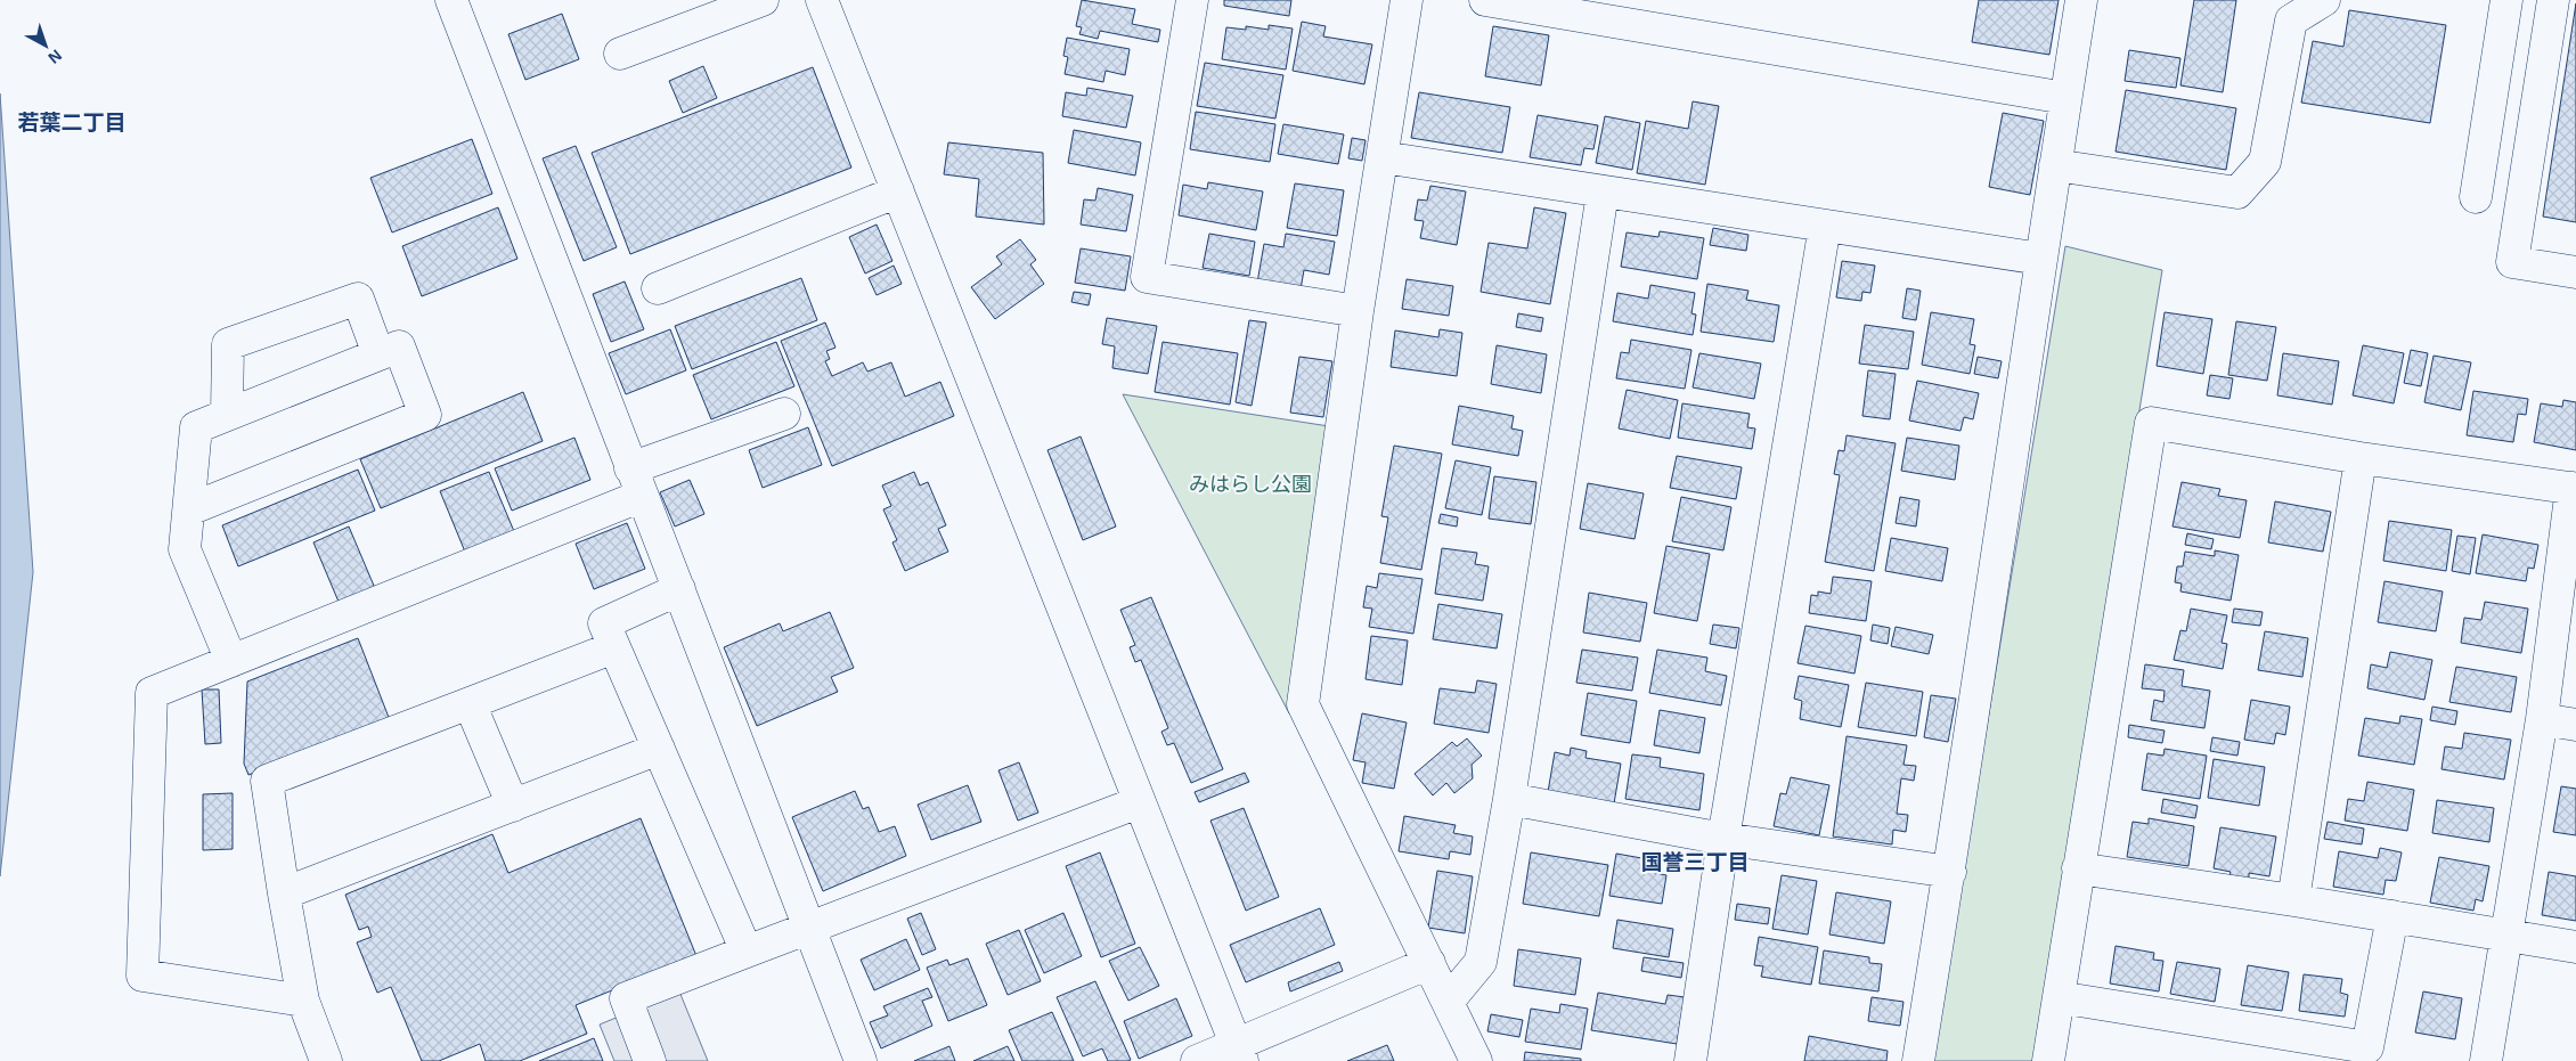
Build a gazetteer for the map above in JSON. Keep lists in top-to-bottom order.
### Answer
{
  "districts": ["若葉二丁目", "国誉三丁目"],
  "parks": ["みはらし公園"],
  "north": "bottom right"
}
